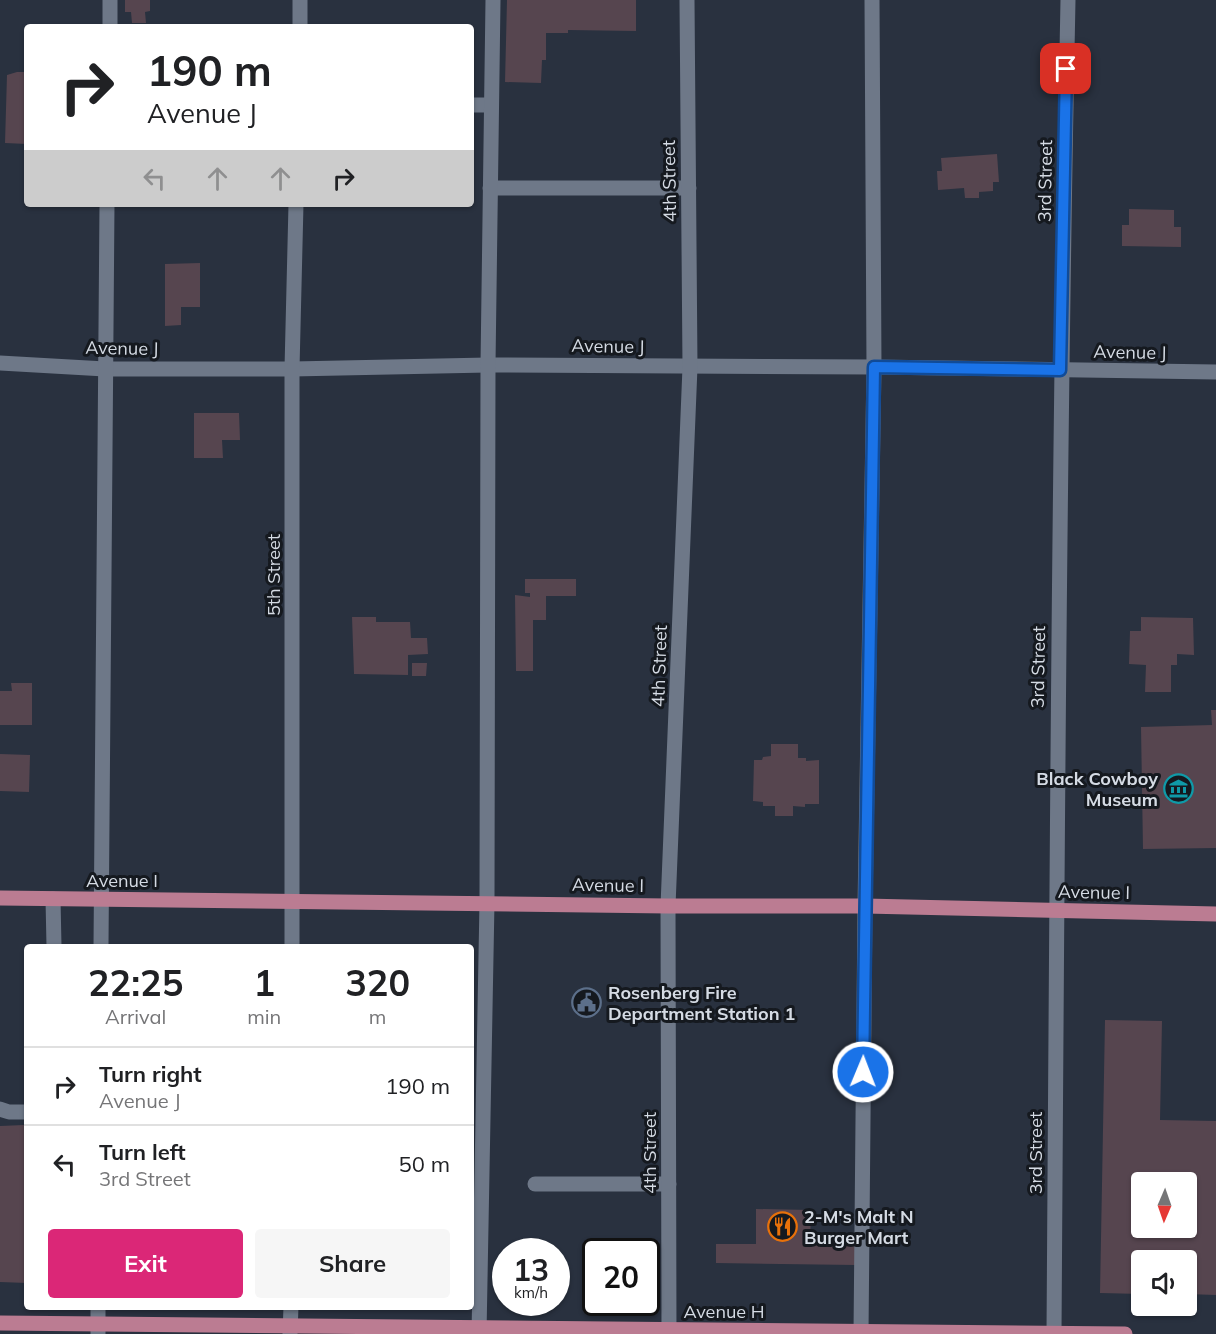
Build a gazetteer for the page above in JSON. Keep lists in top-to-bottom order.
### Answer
{
  "streets": {
    "main road": ["Avenue I", "Avenue H"],
    "street": [
      "4th Street",
      "3rd Street",
      "Avenue J",
      "5th Street"
    ]
  },
  "crossings": [
    ["4th Street", "Avenue J"],
    ["4th Street", "Avenue I"],
    ["4th Street", "Avenue H"],
    ["3rd Street", "Avenue J"],
    ["3rd Street", "Avenue I"],
    ["3rd Street", "Avenue H"],
    ["Avenue J", "5th Street"],
    ["5th Street", "Avenue I"]
  ],
  "places": {
    "museum": ["Black Cowboy Museum"],
    "public building": ["Rosenberg Fire Department Station 1"],
    "restaurant": ["2-M's Malt N Burger Mart"]
  },
  "north": "bottom",
  "page": {
    "turn": ["190 m", "Avenue J"],
    "eta": [
      "22:25",
      "Arrival",
      "1",
      "min",
      "320",
      "m"
    ],
    "list": [
      {
        "name": "Turn right",
        "note": "Avenue J",
        "value": "190 m"
      },
      {
        "name": "Turn left",
        "note": "3rd Street",
        "value": "50 m"
      }
    ],
    "buttons": ["Exit", "Share"],
    "speed": "13 km/h",
    "limit": "20"
  }
}
